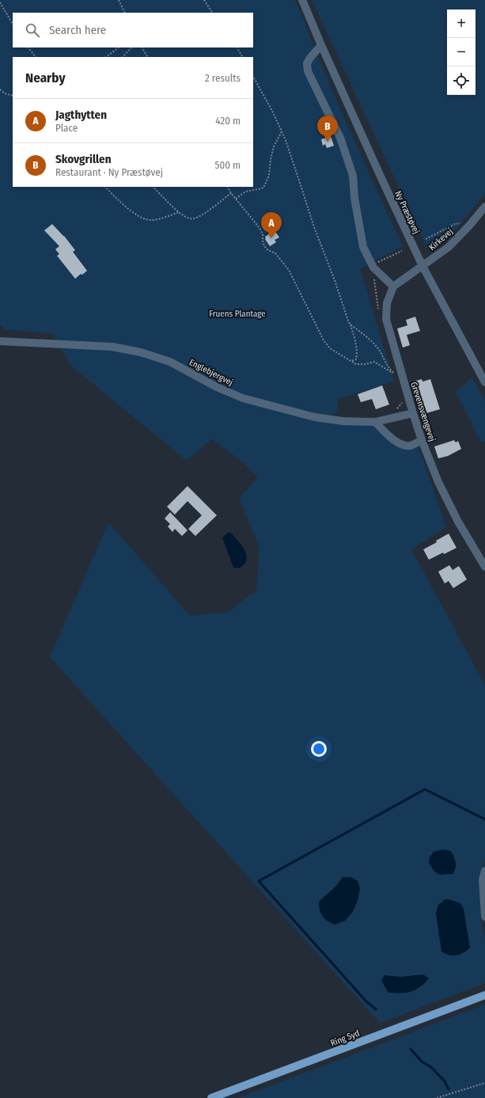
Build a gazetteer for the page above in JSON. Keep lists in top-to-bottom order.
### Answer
{
  "streets": {
    "main road": ["Ring Syd"],
    "street": [
      "Ny Præstøvej",
      "Kirkevej",
      "Englebjergvej",
      "Grevensvængevej"
    ]
  },
  "crossings": [
    ["Ny Præstøvej", "Kirkevej"],
    ["Englebjergvej", "Grevensvængevej"]
  ],
  "parks": ["Fruens Plantage"],
  "page": {
    "map_buttons": ["+", "−"],
    "search": "Search here",
    "heading": ["Nearby", "2 results"],
    "list": [
      {
        "mark": "A",
        "name": "Jagthytten",
        "note": "Place",
        "value": "420 m"
      },
      {
        "mark": "B",
        "name": "Skovgrillen",
        "note": "Restaurant · Ny Præstøvej",
        "value": "500 m"
      }
    ],
    "pins": ["B", "A"]
  }
}
